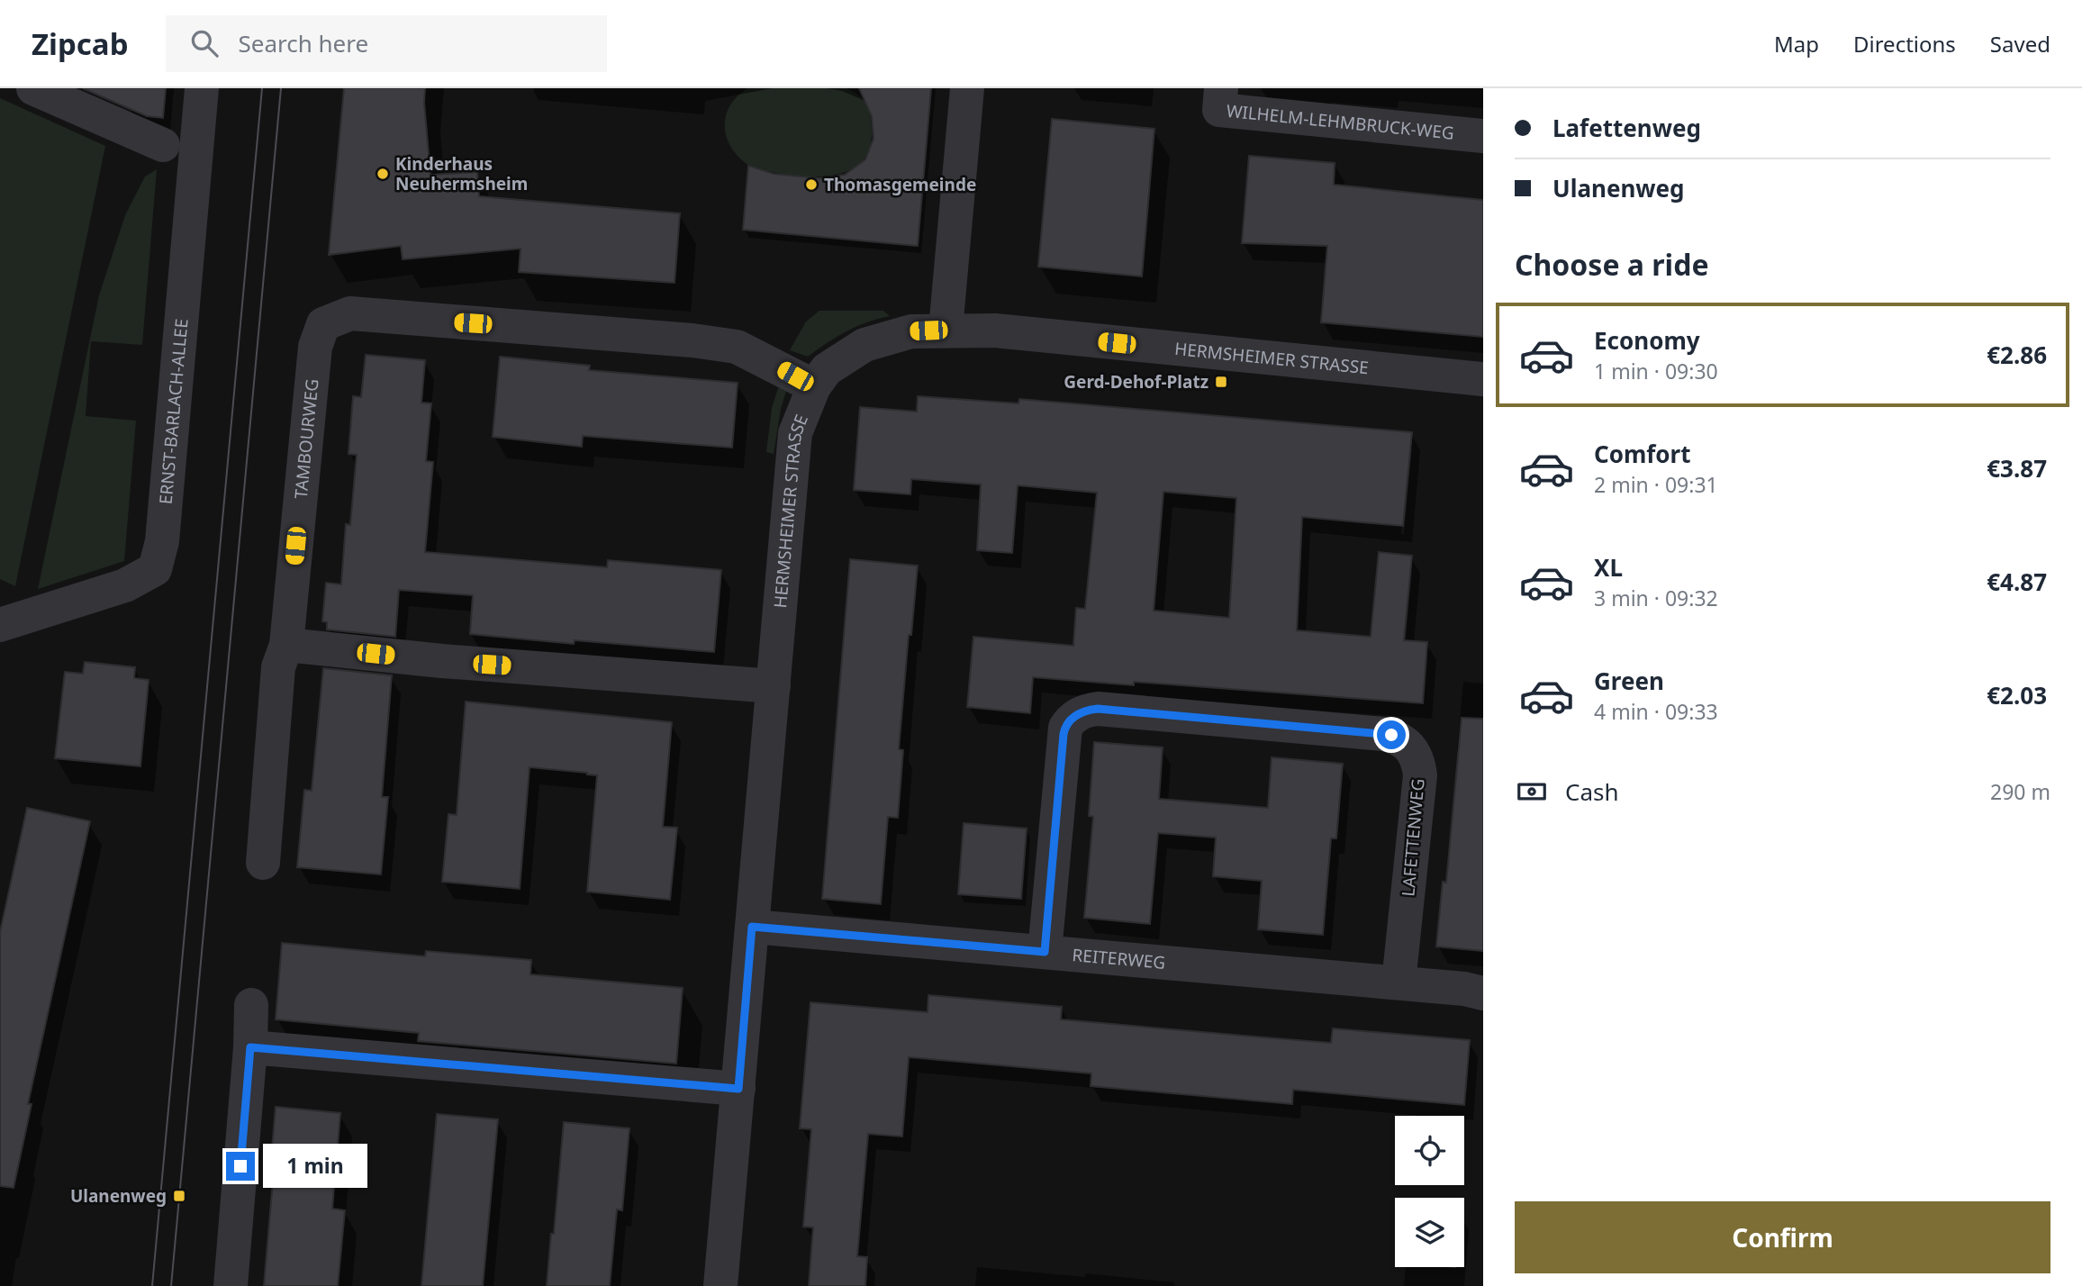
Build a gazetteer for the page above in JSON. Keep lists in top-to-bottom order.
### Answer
{
  "streets": {
    "street": [
      "WILHELM-LEHMBRUCK-WEG",
      "HERMSHEIMER STRASSE",
      "ERNST-BARLACH-ALLEE",
      "TAMBOURWEG",
      "LAFETTENWEG",
      "REITERWEG"
    ]
  },
  "crossings": [
    ["HERMSHEIMER STRASSE", "TAMBOURWEG"],
    ["HERMSHEIMER STRASSE", "REITERWEG"],
    ["LAFETTENWEG", "REITERWEG"]
  ],
  "places": {
    "other": ["Kinderhaus Neuhermsheim", "Thomasgemeinde"],
    "transit": ["Gerd-Dehof-Platz", "Ulanenweg"]
  },
  "page": {
    "header": "Zipcab",
    "search": "Search here",
    "nav": ["Map", "Directions", "Saved"],
    "banner": ["Lafettenweg", "Ulanenweg"],
    "heading": "Choose a ride",
    "list": [
      {
        "name": "Economy",
        "note": "1 min · 09:30",
        "value": "€2.86"
      },
      {
        "name": "Comfort",
        "note": "2 min · 09:31",
        "value": "€3.87"
      },
      {
        "name": "XL",
        "note": "3 min · 09:32",
        "value": "€4.87"
      },
      {
        "name": "Green",
        "note": "4 min · 09:33",
        "value": "€2.03"
      }
    ],
    "pay": ["Cash", "290 m"],
    "bubble": "1 min",
    "buttons": "Confirm"
  }
}
